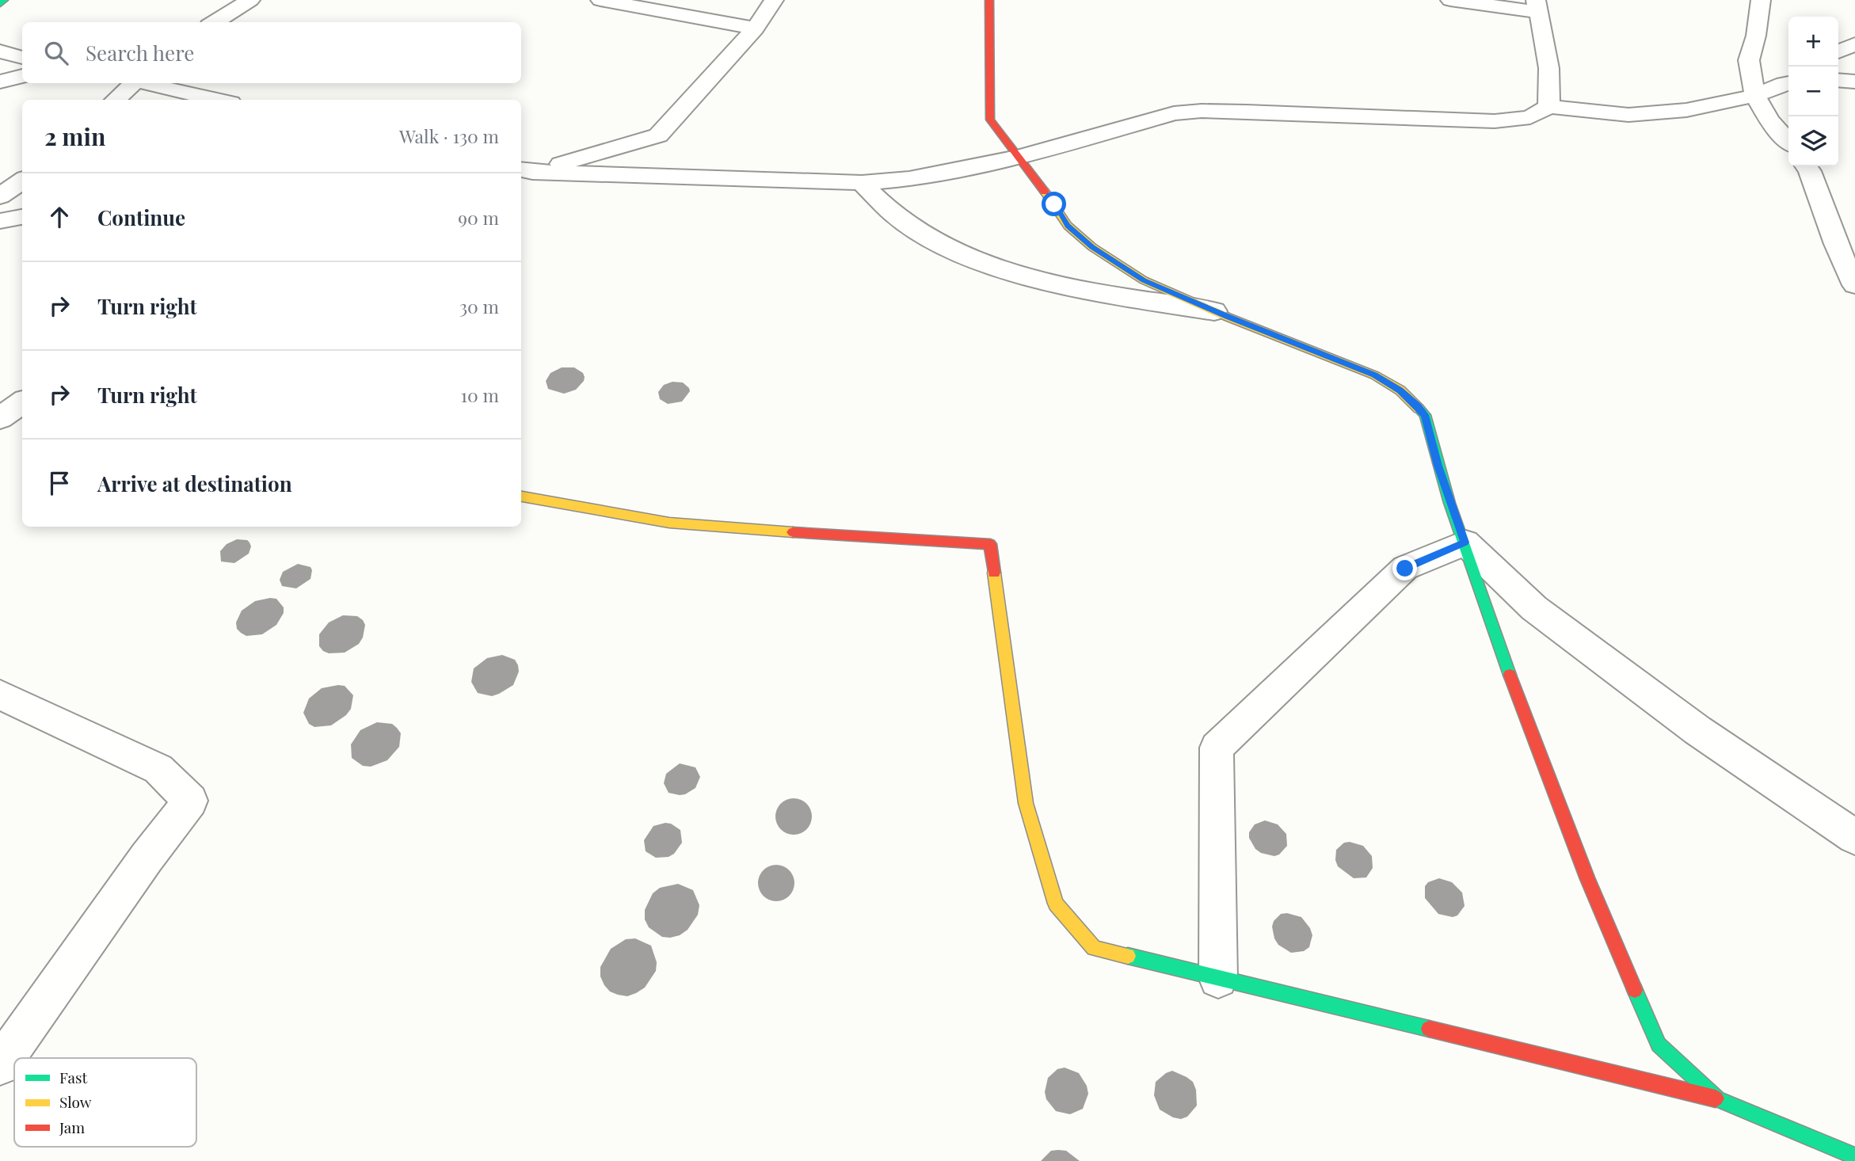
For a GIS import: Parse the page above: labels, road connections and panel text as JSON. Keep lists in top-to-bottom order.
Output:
{
  "legend": ["Fast", "Slow", "Jam"],
  "page": {
    "map_buttons": ["+", "−"],
    "search": "Search here",
    "heading": ["2 min", "Walk · 130 m"],
    "list": [
      ["Continue", "90 m"],
      ["Turn right", "30 m"],
      ["Turn right", "10 m"],
      "Arrive at destination"
    ]
  }
}
